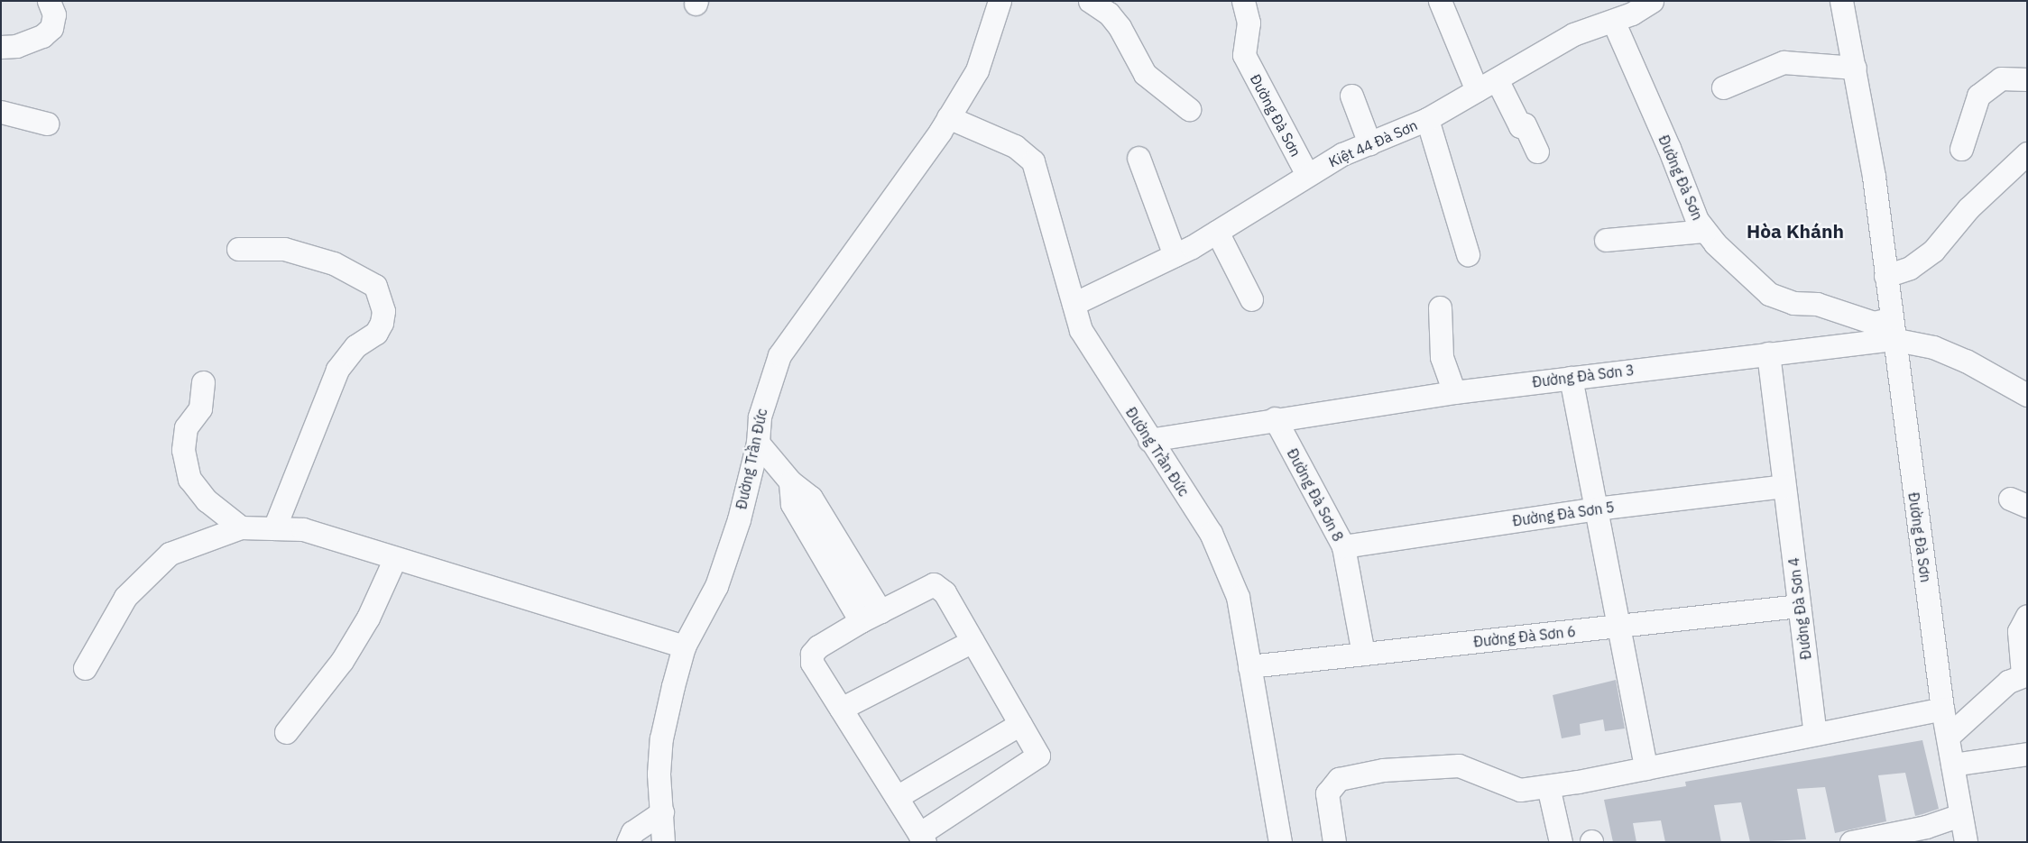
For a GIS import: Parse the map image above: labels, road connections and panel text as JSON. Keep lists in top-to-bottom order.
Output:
{
  "streets": {
    "street": [
      "Đường Đà Sơn",
      "Kiệt 44 Đà Sơn",
      "Đường Đà Sơn 3",
      "Đường Trần Đức",
      "Đường Đà Sơn 8",
      "Đường Đà Sơn 5",
      "Đường Đà Sơn 4",
      "Đường Đà Sơn 6"
    ]
  },
  "crossings": [
    ["Đường Đà Sơn", "Kiệt 44 Đà Sơn"],
    ["Đường Đà Sơn", "Đường Đà Sơn 3"],
    ["Kiệt 44 Đà Sơn", "Đường Trần Đức"],
    ["Đường Đà Sơn 3", "Đường Trần Đức"],
    ["Đường Đà Sơn 3", "Đường Đà Sơn 8"],
    ["Đường Đà Sơn 3", "Đường Đà Sơn 4"],
    ["Đường Trần Đức", "Đường Đà Sơn 6"],
    ["Đường Đà Sơn 8", "Đường Đà Sơn 5"],
    ["Đường Đà Sơn 8", "Đường Đà Sơn 6"],
    ["Đường Đà Sơn 5", "Đường Đà Sơn 4"],
    ["Đường Đà Sơn 4", "Đường Đà Sơn 6"]
  ],
  "districts": ["Hòa Khánh"]
}
